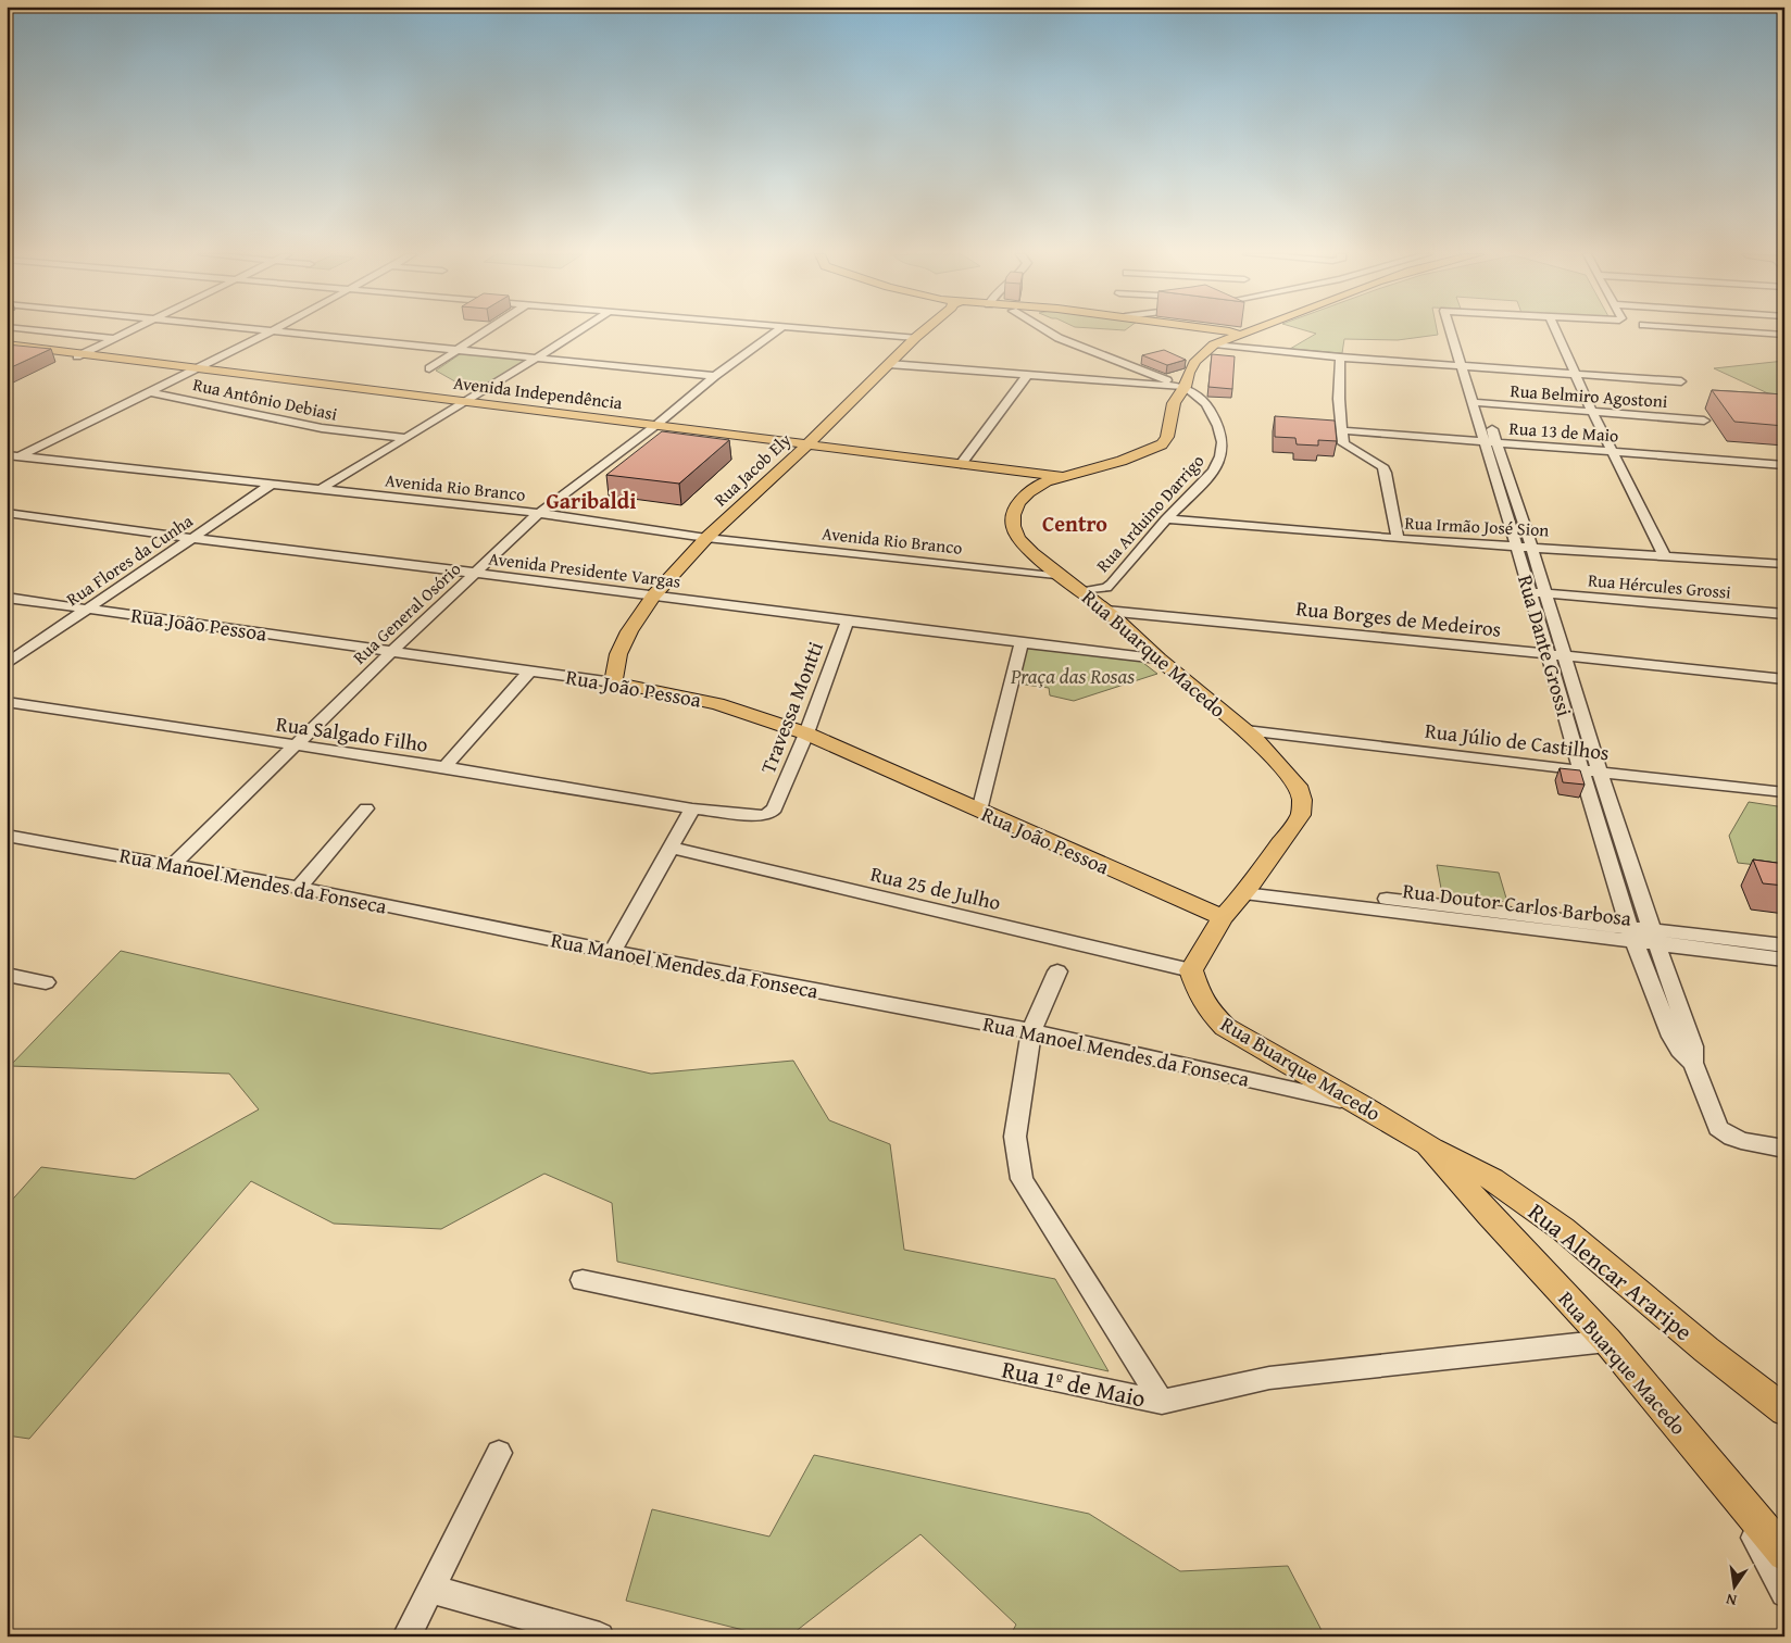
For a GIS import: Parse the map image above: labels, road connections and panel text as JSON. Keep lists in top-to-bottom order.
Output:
{
  "streets": {
    "main road": [
      "Avenida Independência",
      "Rua Jacob Ely",
      "Rua João Pessoa",
      "Rua Buarque Macedo",
      "Rua Alencar Araripe"
    ],
    "street": [
      "Rua Belmiro Agostoni",
      "Rua Antônio Debiasi",
      "Rua 13 de Maio",
      "Avenida Rio Branco",
      "Rua Arduino Darrigo",
      "Rua Irmão José Sion",
      "Rua Flores da Cunha",
      "Avenida Presidente Vargas",
      "Rua Hércules Grossi",
      "Rua General Osório",
      "Rua Borges de Medeiros",
      "Rua Dante Grossi",
      "Travessa Montti",
      "Rua Salgado Filho",
      "Rua Júlio de Castilhos",
      "Rua Manoel Mendes da Fonseca",
      "Rua 25 de Julho",
      "Rua Doutor Carlos Barbosa",
      "Rua 1º de Maio"
    ]
  },
  "crossings": [
    ["Avenida Independência", "Rua Jacob Ely"],
    ["Avenida Independência", "Rua General Osório"],
    ["Avenida Independência", "Rua Buarque Macedo"],
    ["Rua Belmiro Agostoni", "Rua Dante Grossi"],
    ["Rua 13 de Maio", "Rua Dante Grossi"],
    ["Rua Jacob Ely", "Avenida Rio Branco"],
    ["Rua Jacob Ely", "Avenida Presidente Vargas"],
    ["Rua Jacob Ely", "Rua João Pessoa"],
    ["Avenida Rio Branco", "Rua Flores da Cunha"],
    ["Avenida Rio Branco", "Rua General Osório"],
    ["Avenida Rio Branco", "Rua Buarque Macedo"],
    ["Rua Arduino Darrigo", "Rua Irmão José Sion"],
    ["Rua Arduino Darrigo", "Rua Buarque Macedo"],
    ["Rua Irmão José Sion", "Rua Dante Grossi"],
    ["Rua Flores da Cunha", "Avenida Presidente Vargas"],
    ["Rua Flores da Cunha", "Rua João Pessoa"],
    ["Avenida Presidente Vargas", "Rua General Osório"],
    ["Avenida Presidente Vargas", "Rua Buarque Macedo"],
    ["Avenida Presidente Vargas", "Travessa Montti"],
    ["Rua Hércules Grossi", "Rua Dante Grossi"],
    ["Rua General Osório", "Rua João Pessoa"],
    ["Rua General Osório", "Rua Salgado Filho"],
    ["Rua General Osório", "Rua Manoel Mendes da Fonseca"],
    ["Rua Borges de Medeiros", "Rua Dante Grossi"],
    ["Rua Borges de Medeiros", "Rua Buarque Macedo"],
    ["Rua João Pessoa", "Rua Buarque Macedo"],
    ["Rua João Pessoa", "Travessa Montti"],
    ["Rua Dante Grossi", "Rua Júlio de Castilhos"],
    ["Rua Dante Grossi", "Rua Doutor Carlos Barbosa"],
    ["Rua Buarque Macedo", "Rua Júlio de Castilhos"],
    ["Rua Buarque Macedo", "Rua Manoel Mendes da Fonseca"],
    ["Rua Buarque Macedo", "Rua 25 de Julho"],
    ["Rua Buarque Macedo", "Rua Doutor Carlos Barbosa"],
    ["Rua Buarque Macedo", "Rua Alencar Araripe"],
    ["Travessa Montti", "Rua Salgado Filho"],
    ["Rua Manoel Mendes da Fonseca", "Rua 1º de Maio"]
  ],
  "districts": ["Garibaldi", "Centro"],
  "parks": ["Praça das Rosas"],
  "north": "bottom"
}
